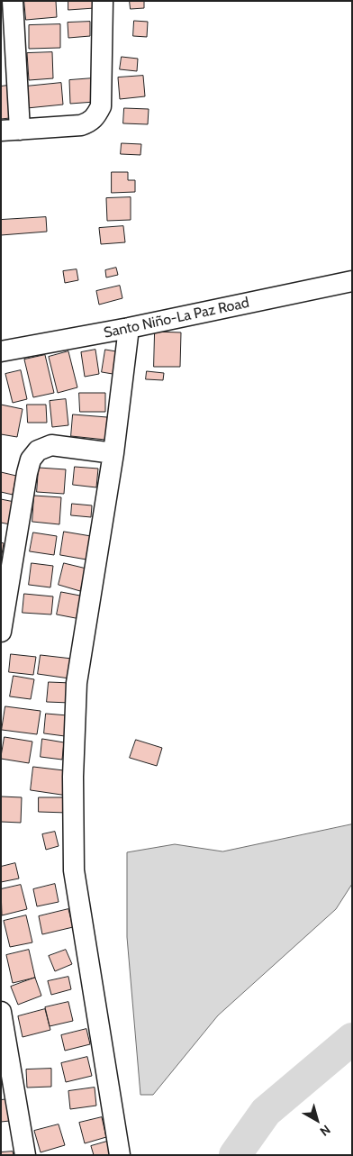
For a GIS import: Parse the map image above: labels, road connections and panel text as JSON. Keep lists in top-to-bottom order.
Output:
{
  "streets": {
    "street": ["Santo Niño-La Paz Road"]
  },
  "north": "bottom right"
}
